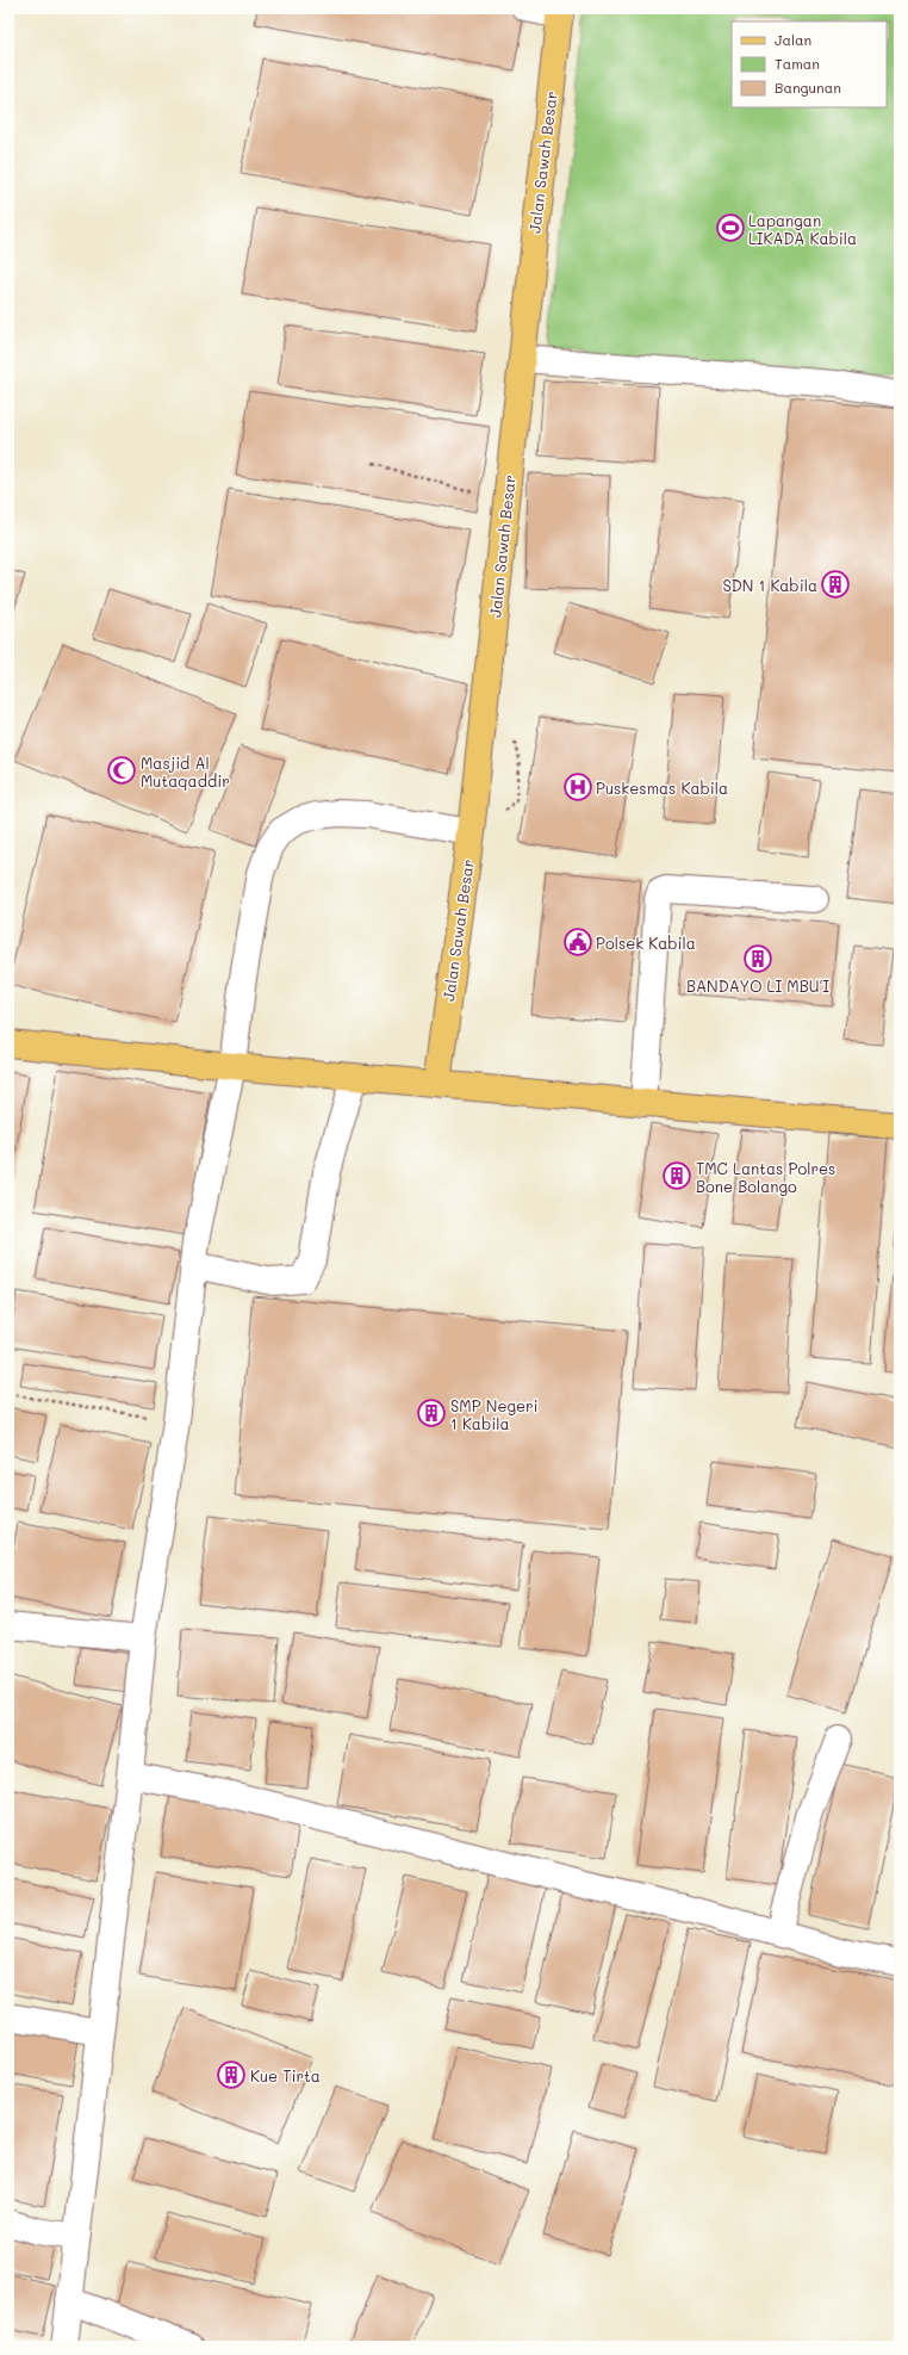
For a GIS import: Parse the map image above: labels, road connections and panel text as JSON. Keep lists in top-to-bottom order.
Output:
{
  "streets": {
    "main road": ["Jalan Sawah Besar"]
  },
  "places": {
    "sports": ["Lapangan LIKADA Kabila"],
    "building": [
      "SDN 1 Kabila",
      "BANDAYO LI MBU'I",
      "TMC Lantas Polres Bone Bolango",
      "SMP Negeri 1 Kabila",
      "Kue Tirta"
    ],
    "mosque": ["Masjid Al Mutaqaddir"],
    "hospital": ["Puskesmas Kabila"],
    "public building": ["Polsek Kabila"]
  },
  "legend": ["Jalan", "Taman", "Bangunan"]
}
